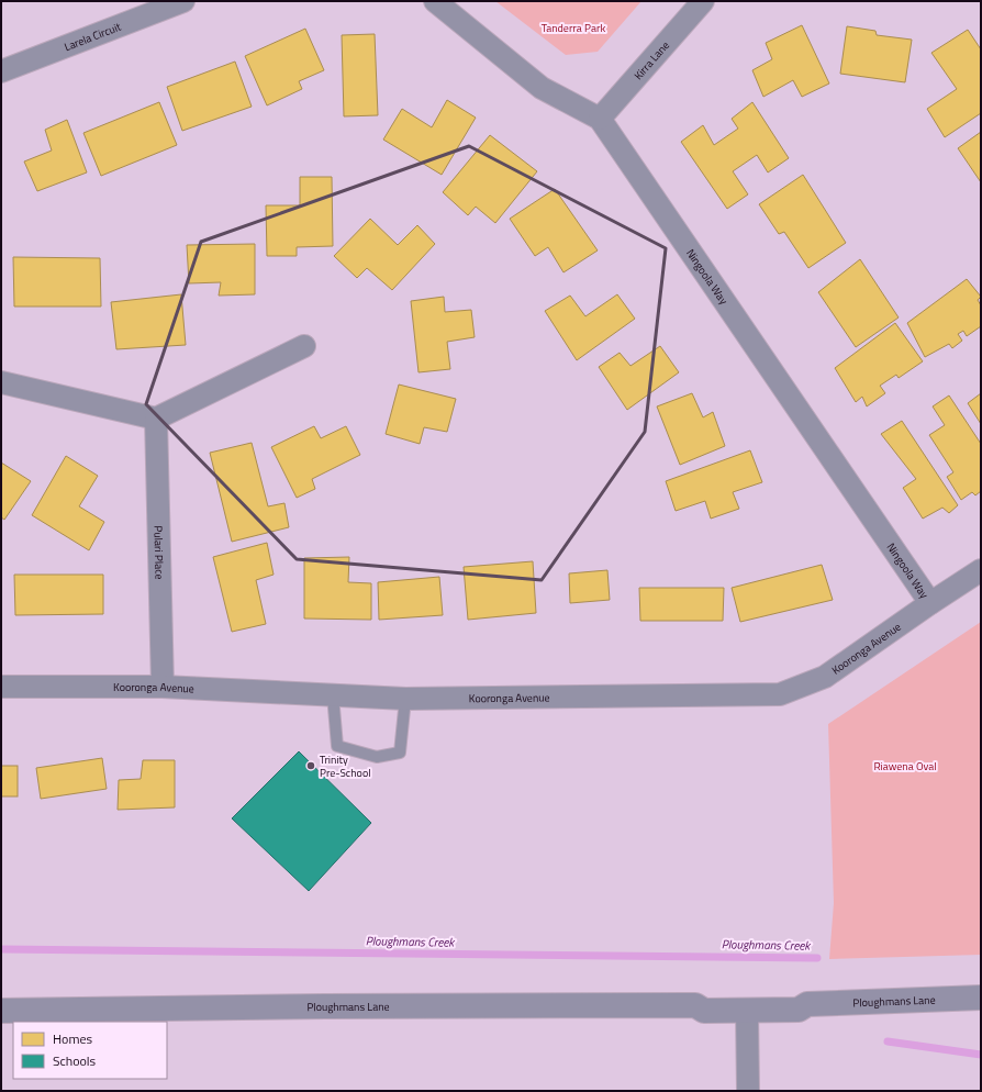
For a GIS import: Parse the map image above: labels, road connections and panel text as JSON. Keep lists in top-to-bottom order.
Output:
{
  "streets": {
    "street": [
      "Larela Circuit",
      "Kirra Lane",
      "Ningoola Way",
      "Pulari Place",
      "Kooronga Avenue",
      "Ploughmans Lane"
    ]
  },
  "crossings": [
    ["Kirra Lane", "Ningoola Way"],
    ["Ningoola Way", "Kooronga Avenue"],
    ["Pulari Place", "Kooronga Avenue"]
  ],
  "water": ["Ploughmans Creek"],
  "parks": ["Tanderra Park", "Riawena Oval"],
  "places": ["Trinity Pre-School"],
  "legend": ["Homes", "Schools"]
}
